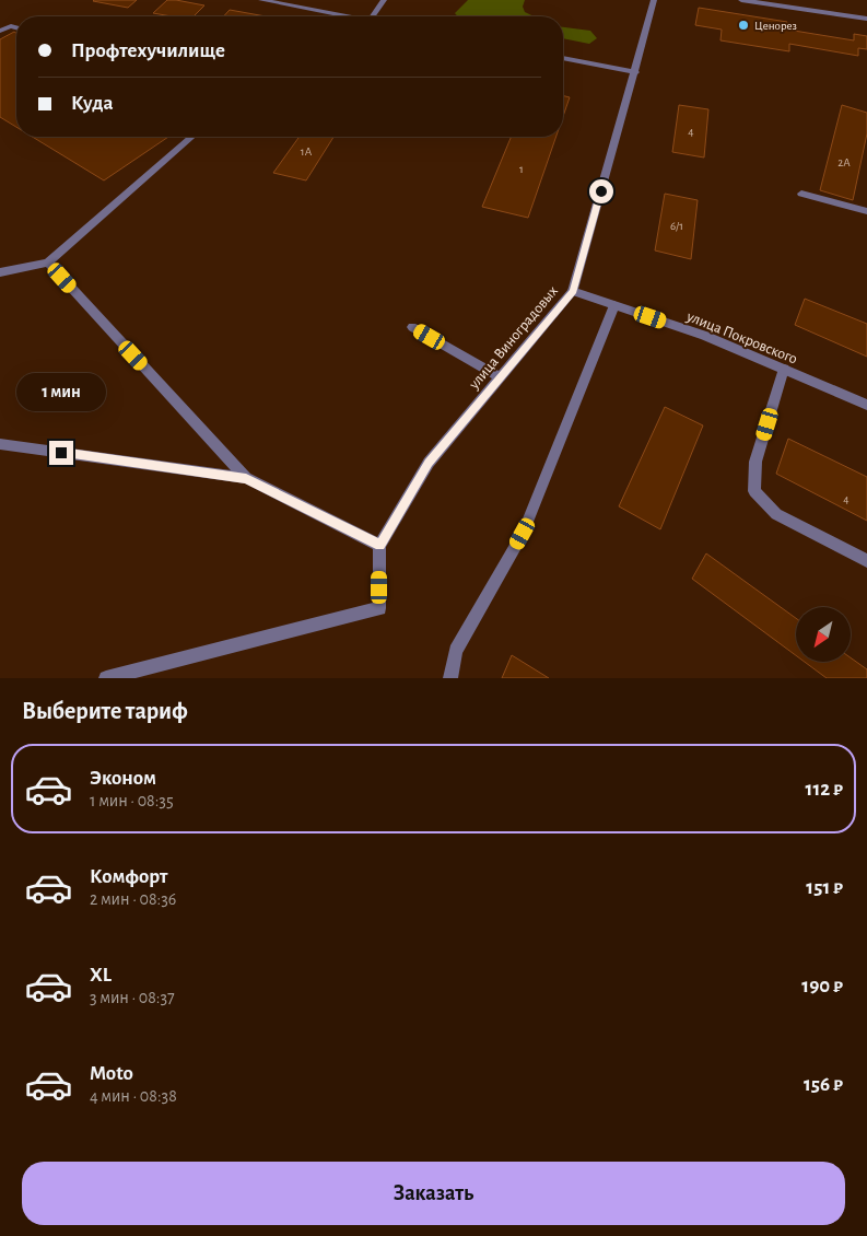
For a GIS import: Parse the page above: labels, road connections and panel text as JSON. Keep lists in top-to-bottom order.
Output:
{
  "streets": {
    "street": ["улица Виноградовых", "улица Покровского"]
  },
  "crossings": [
    ["улица Виноградовых", "улица Покровского"]
  ],
  "places": ["Ценорез"],
  "house_numbers": [
    "4",
    "1А",
    "2А",
    "1",
    "6/1",
    "4"
  ],
  "north": "bottom left",
  "page": {
    "banner": ["Профтехучилище", "Куда"],
    "bubble": "1 мин",
    "heading": "Выберите тариф",
    "list": [
      {
        "name": "Эконом",
        "note": "1 мин · 08:35",
        "value": "112 ₽"
      },
      {
        "name": "Комфорт",
        "note": "2 мин · 08:36",
        "value": "151 ₽"
      },
      {
        "name": "XL",
        "note": "3 мин · 08:37",
        "value": "190 ₽"
      },
      {
        "name": "Moto",
        "note": "4 мин · 08:38",
        "value": "156 ₽"
      }
    ],
    "buttons": "Заказать"
  }
}
